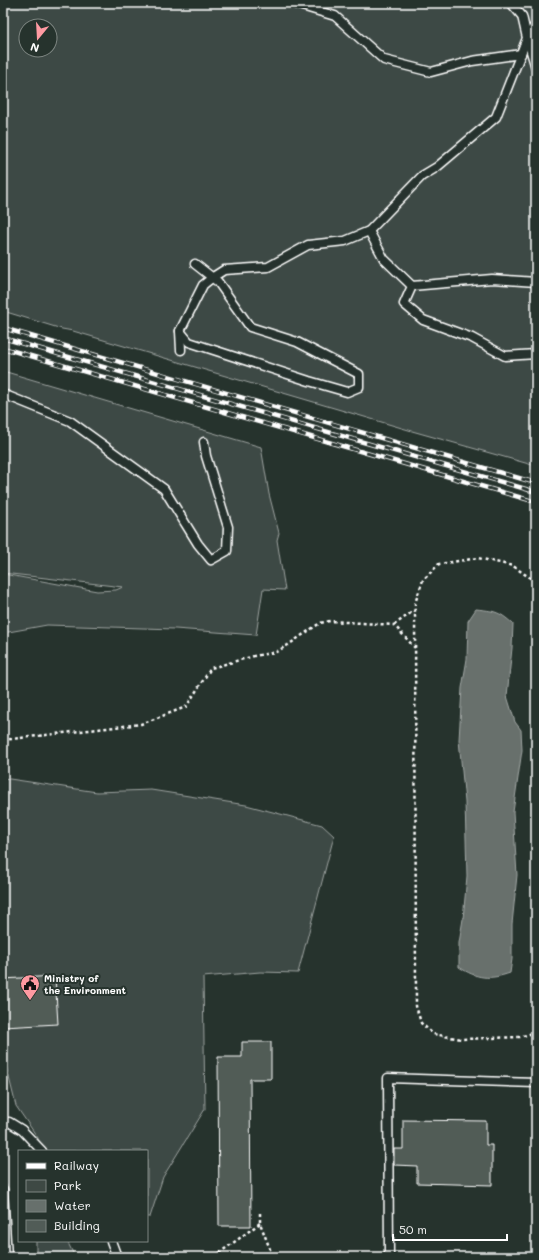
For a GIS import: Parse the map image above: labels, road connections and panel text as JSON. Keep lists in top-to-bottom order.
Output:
{
  "places": {
    "public building": ["Ministry of the Environment"]
  },
  "legend": [
    "Railway",
    "Park",
    "Water",
    "Building"
  ],
  "scale_bar": "50 m",
  "north": "bottom"
}
